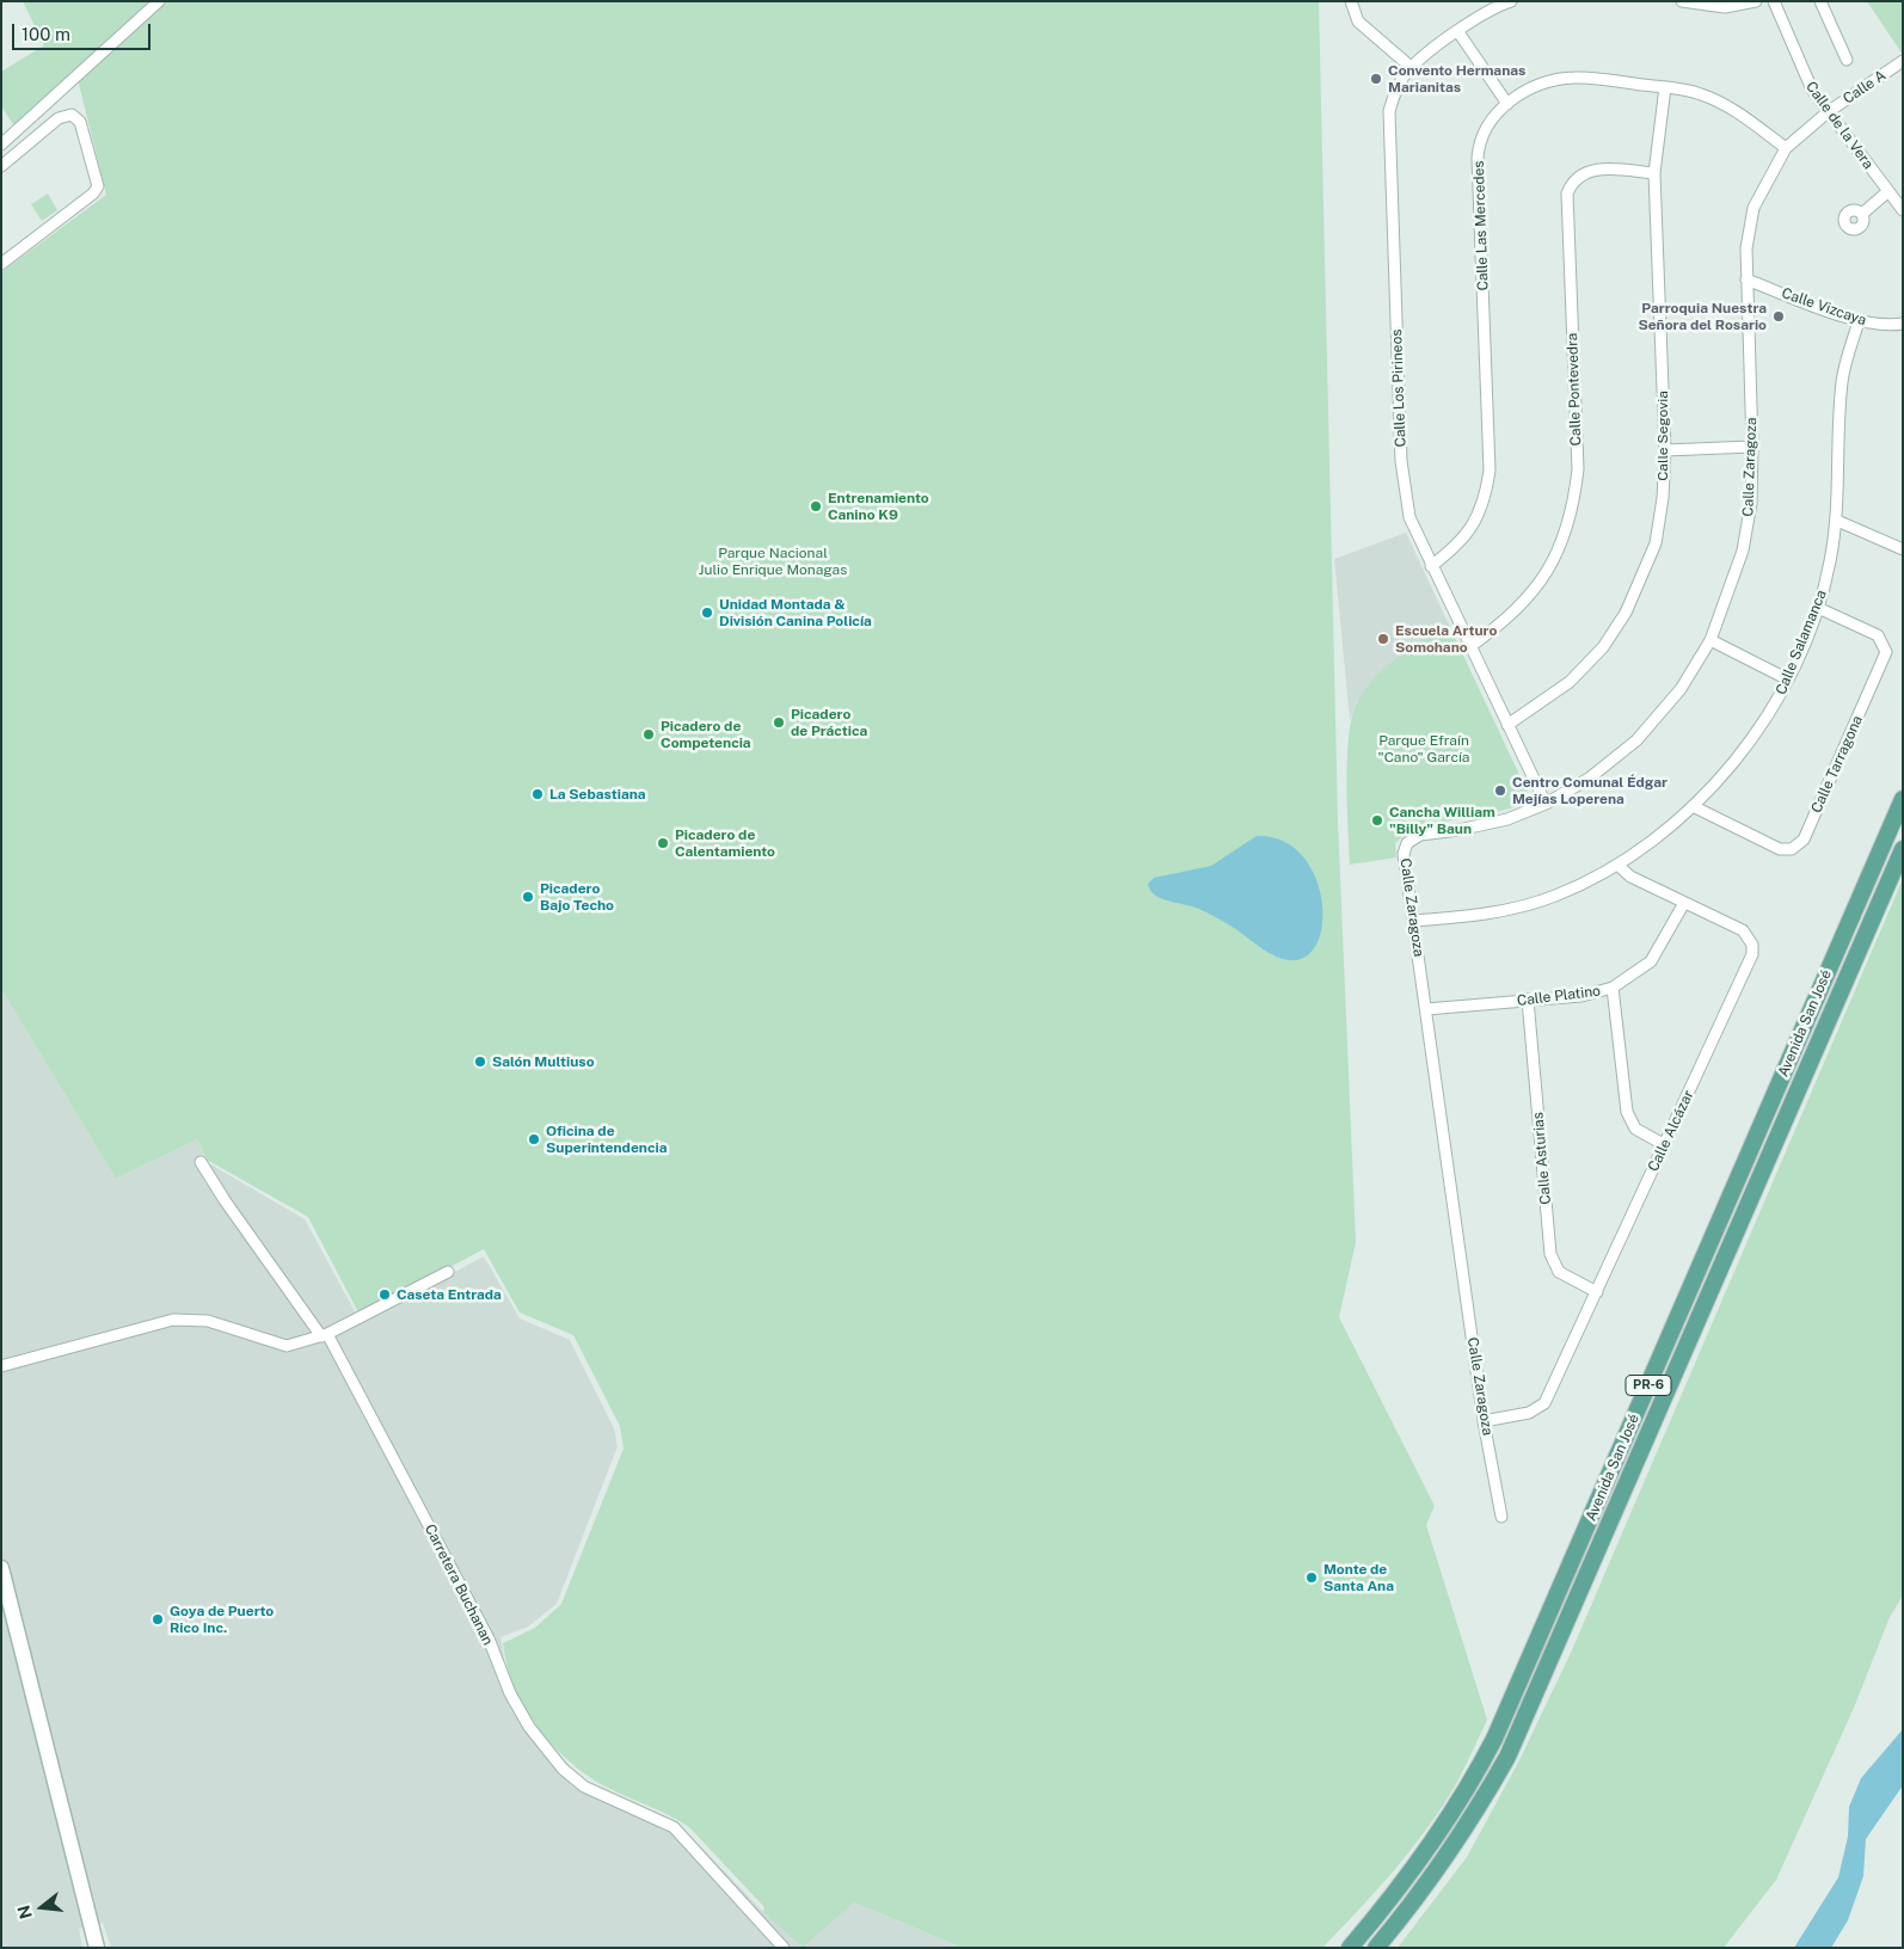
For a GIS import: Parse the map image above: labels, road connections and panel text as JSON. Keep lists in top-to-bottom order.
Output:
{
  "streets": {
    "main road": ["Avenida San José", "PR-6"],
    "street": [
      "Calle A",
      "Calle de la Vera",
      "Calle Las Mercedes",
      "Calle Vizcaya",
      "Calle Los Pirineos",
      "Calle Pontevedra",
      "Calle Segovia",
      "Calle Zaragoza",
      "Calle Salamanca",
      "Calle Tarragona",
      "Calle Platino",
      "Calle Alcázar",
      "Calle Asturias",
      "Carretera Buchanan"
    ]
  },
  "crossings": [
    ["Calle A", "Calle de la Vera"],
    ["Calle A", "Calle Zaragoza"],
    ["Calle de la Vera", "Calle Zaragoza"],
    ["Calle Las Mercedes", "Calle Los Pirineos"],
    ["Calle Las Mercedes", "Calle Segovia"],
    ["Calle Las Mercedes", "Calle Zaragoza"],
    ["Calle Vizcaya", "Calle Zaragoza"],
    ["Calle Vizcaya", "Calle Salamanca"],
    ["Calle Los Pirineos", "Calle Pontevedra"],
    ["Calle Los Pirineos", "Calle Segovia"],
    ["Calle Los Pirineos", "Calle Zaragoza"],
    ["Calle Pontevedra", "Calle Segovia"],
    ["Calle Zaragoza", "Calle Salamanca"],
    ["Calle Zaragoza", "Calle Platino"],
    ["Calle Zaragoza", "Calle Alcázar"],
    ["Calle Salamanca", "Calle Tarragona"],
    ["Calle Salamanca", "Calle Alcázar"],
    ["Calle Platino", "Calle Alcázar"],
    ["Calle Platino", "Calle Asturias"],
    ["Calle Alcázar", "Calle Asturias"]
  ],
  "parks": ["Parque Nacional Julio Enrique Monagas", "Parque Efraín \"Cano\" García"],
  "places": [
    "Convento Hermanas Marianitas",
    "Parroquia Nuestra Señora del Rosario",
    "Entrenamiento Canino K9",
    "Unidad Montada & División Canina Policía",
    "Escuela Arturo Somohano",
    "Picadero de Práctica",
    "Picadero de Competencia",
    "Centro Comunal Édgar Mejías Loperena",
    "La Sebastiana",
    "Cancha William \"Billy\" Baun",
    "Picadero de Calentamiento",
    "Picadero Bajo Techo",
    "Salón Multiuso",
    "Oficina de Superintendencia",
    "Caseta Entrada",
    "Monte de Santa Ana",
    "Goya de Puerto Rico Inc."
  ],
  "scale_bar": "100 m",
  "north": "left"
}
